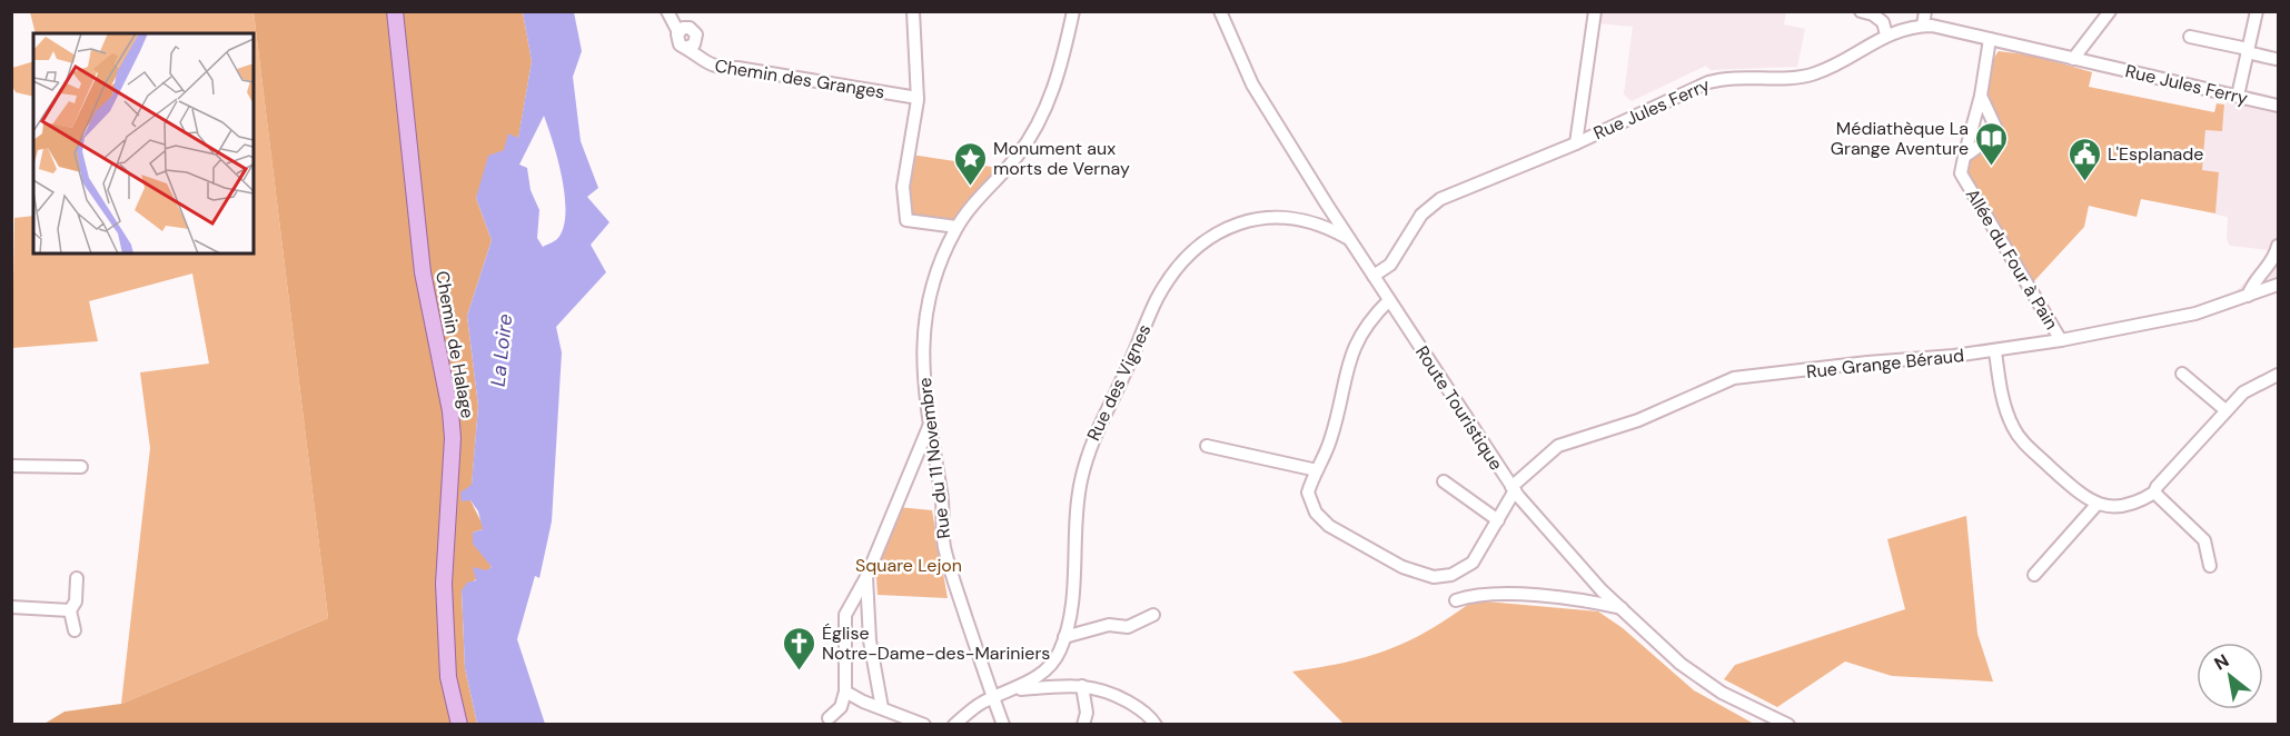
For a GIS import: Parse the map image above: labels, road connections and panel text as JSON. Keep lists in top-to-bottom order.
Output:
{
  "streets": {
    "main road": ["Chemin de Halage"],
    "street": [
      "Chemin des Granges",
      "Rue Jules Ferry",
      "Allée du Four à Pain",
      "Rue Grange Béraud",
      "Rue des Vignes",
      "Route Touristique",
      "Rue du 11 Novembre"
    ]
  },
  "crossings": [
    ["Rue Jules Ferry", "Route Touristique"],
    ["Allée du Four à Pain", "Rue Grange Béraud"],
    ["Rue Grange Béraud", "Route Touristique"],
    ["Rue des Vignes", "Route Touristique"],
    ["Rue des Vignes", "Rue du 11 Novembre"]
  ],
  "water": ["La Loire"],
  "parks": ["Square Lejon"],
  "places": {
    "library": ["Médiathèque La Grange Aventure"],
    "public building": ["L'Esplanade"],
    "place": ["Monument aux morts de Vernay"],
    "church": ["Église Notre-Dame-des-Mariniers"]
  },
  "north": "top left"
}
